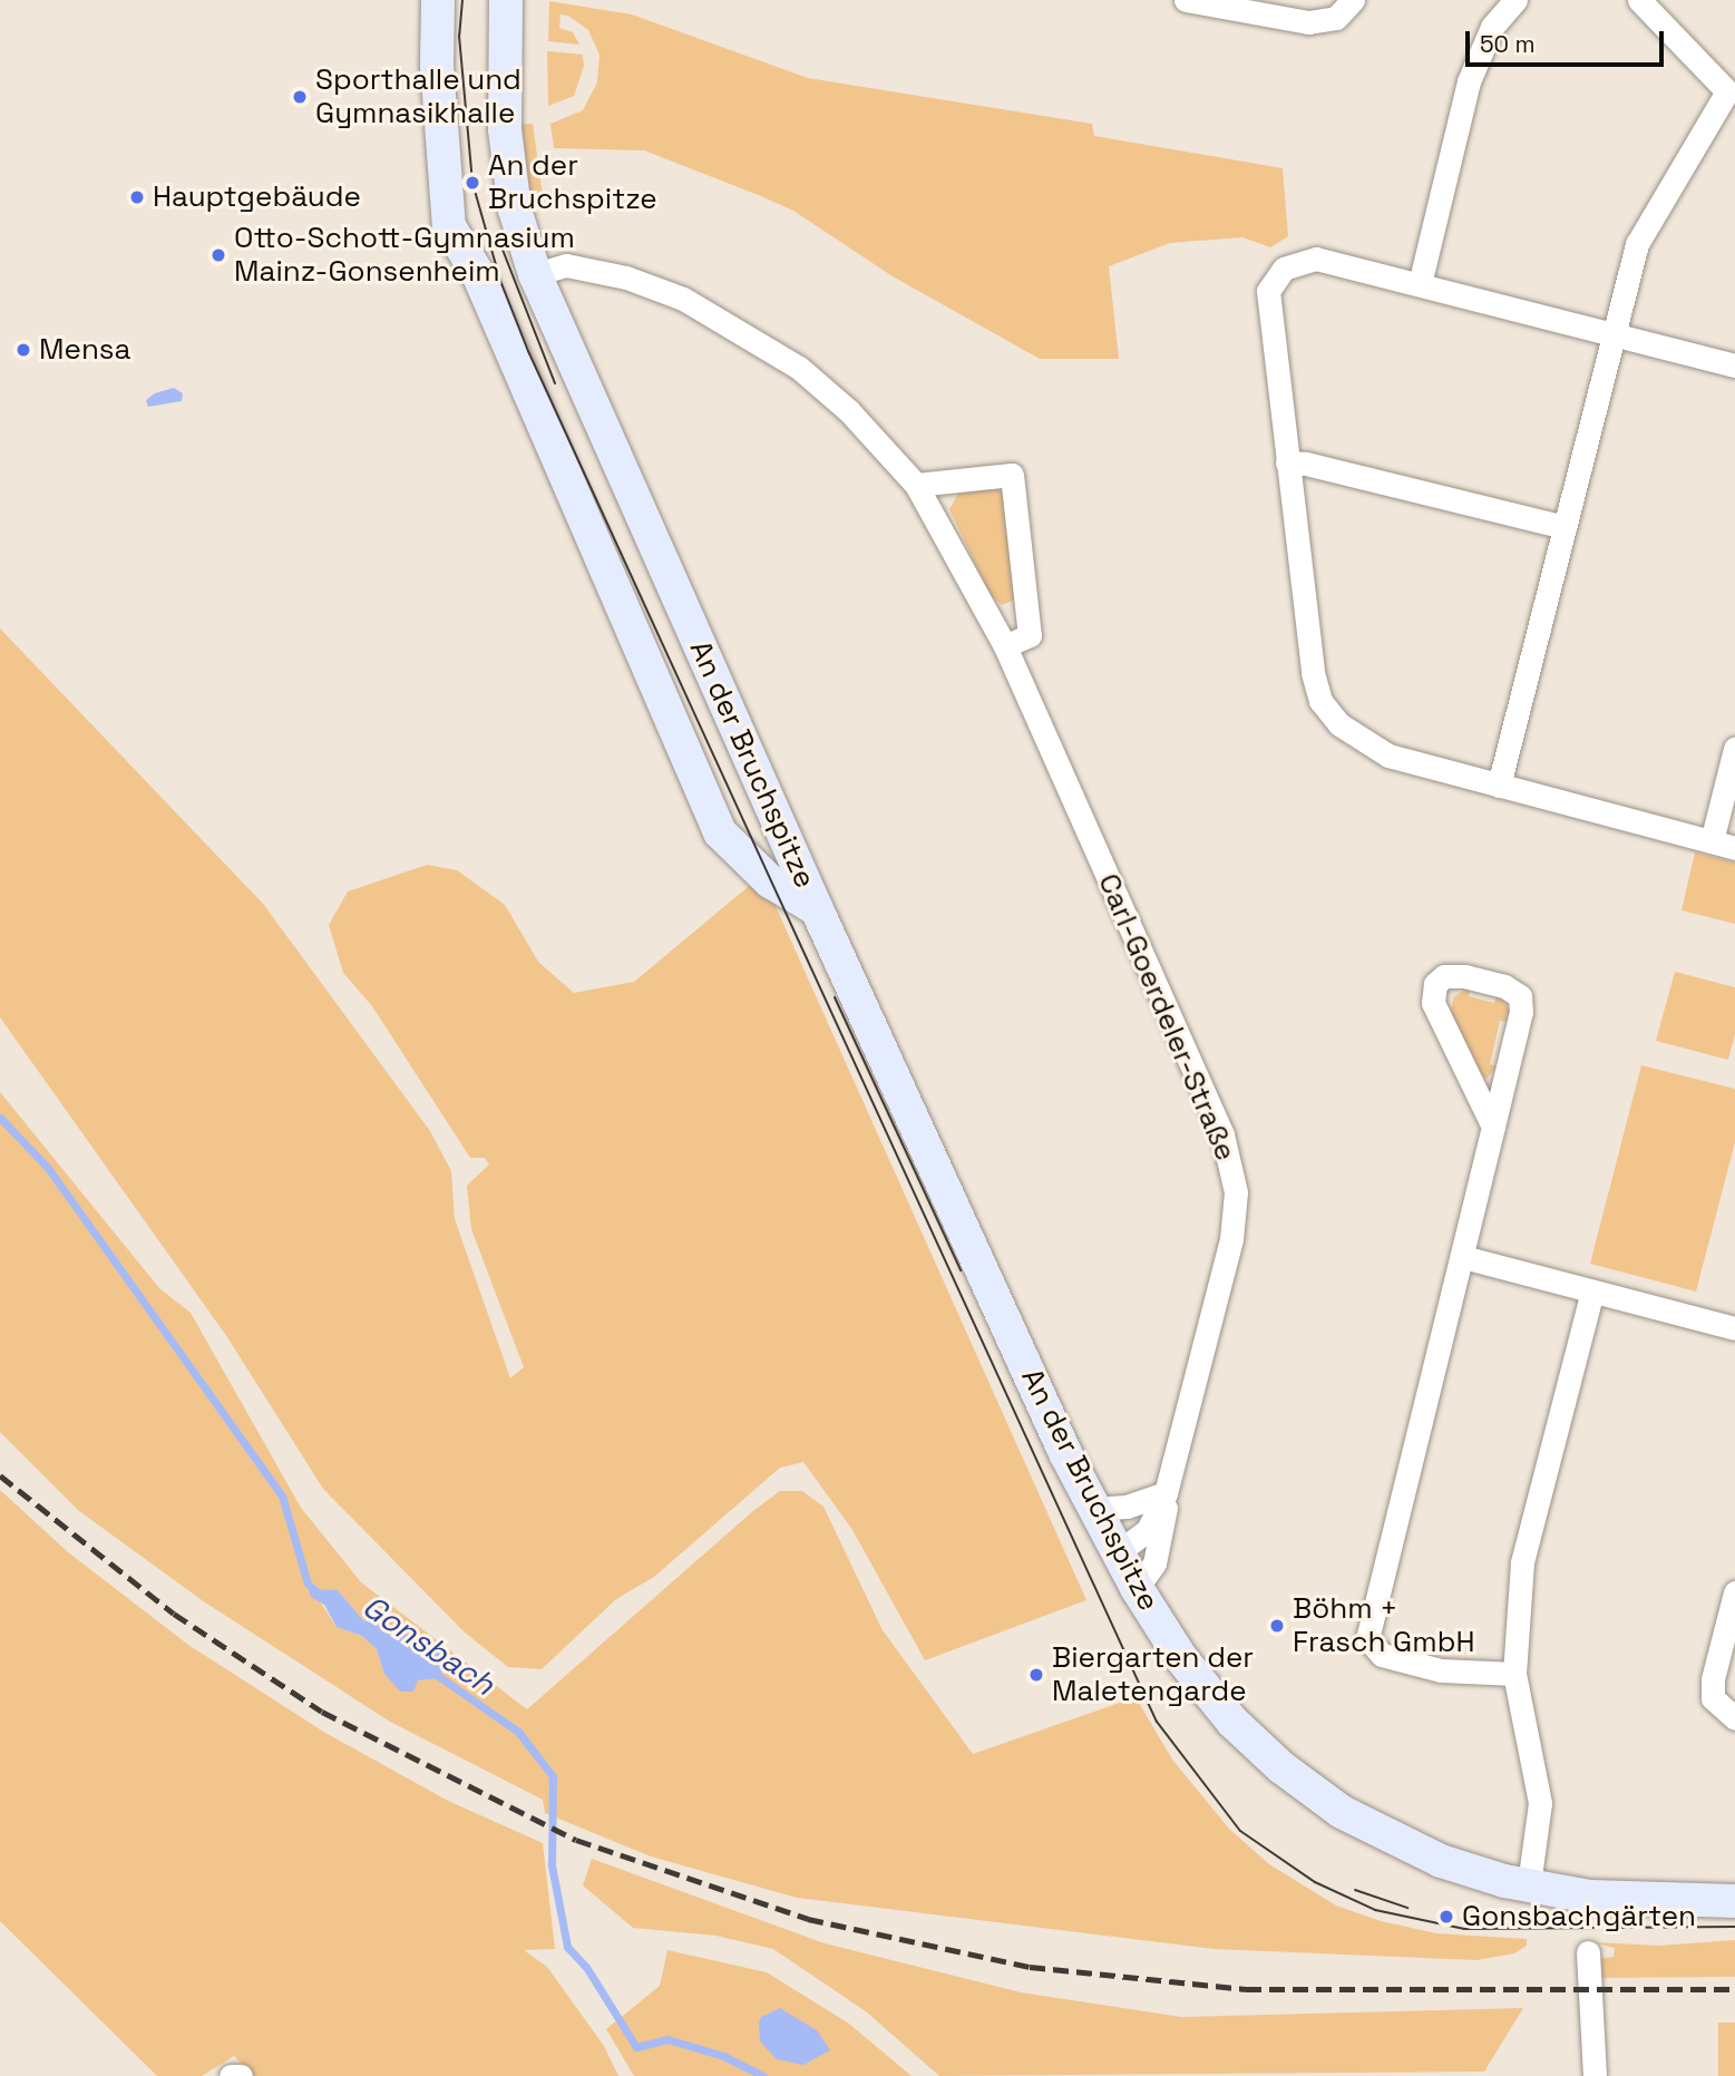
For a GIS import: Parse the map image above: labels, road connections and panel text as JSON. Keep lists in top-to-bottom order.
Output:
{
  "streets": {
    "main road": ["An der Bruchspitze"],
    "street": ["Carl-Goerdeler-Straße"]
  },
  "crossings": [
    ["An der Bruchspitze", "Carl-Goerdeler-Straße"]
  ],
  "water": ["Gonsbach"],
  "places": [
    "Sporthalle und Gymnasikhalle",
    "An der Bruchspitze",
    "Hauptgebäude",
    "Otto-Schott-Gymnasium Mainz-Gonsenheim",
    "Mensa",
    "Böhm + Frasch GmbH",
    "Biergarten der Maletengarde",
    "Gonsbachgärten"
  ],
  "scale_bar": "50 m"
}
